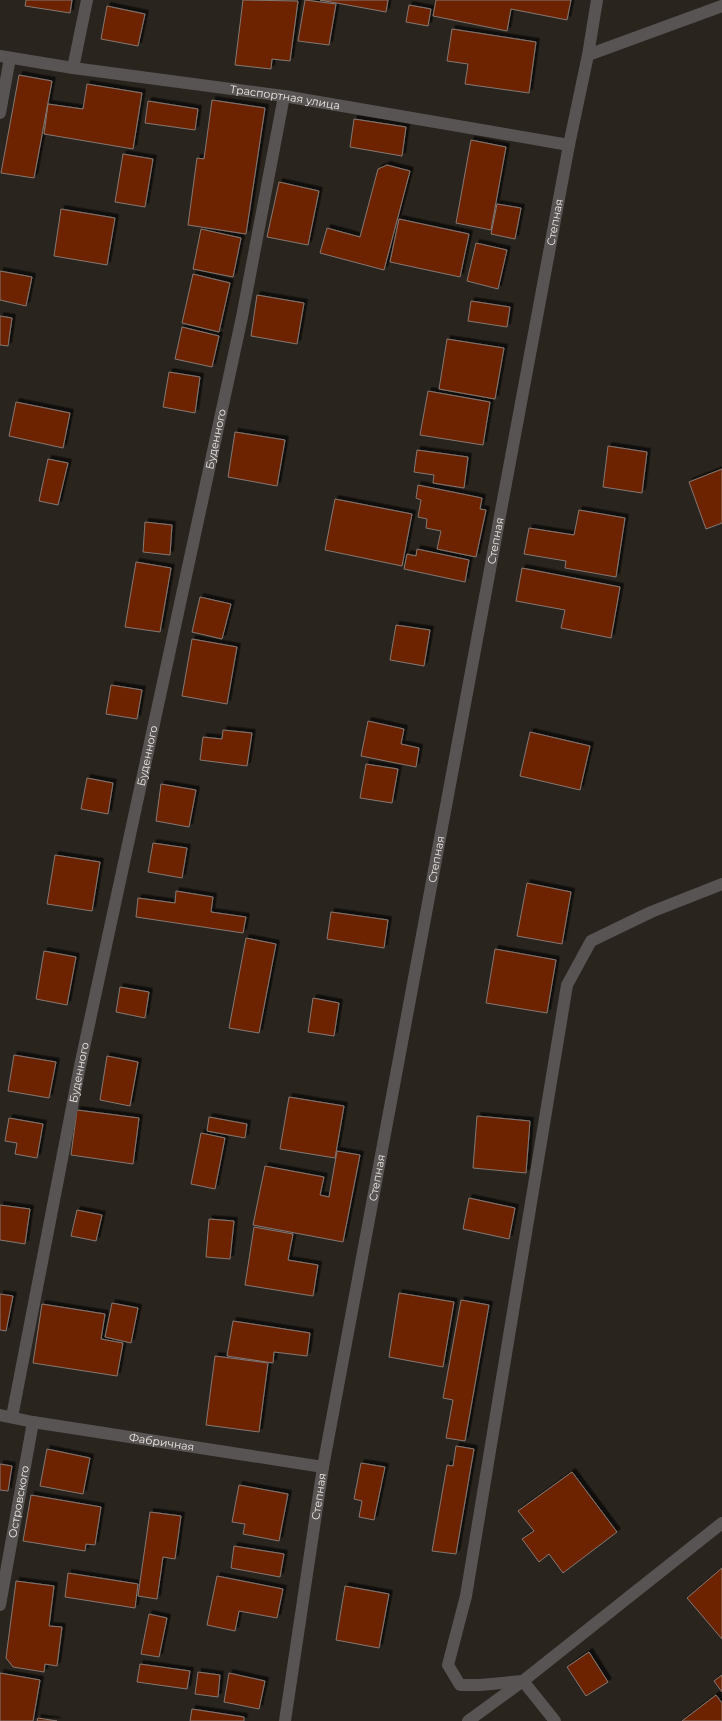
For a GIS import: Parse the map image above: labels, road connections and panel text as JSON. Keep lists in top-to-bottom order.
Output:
{
  "streets": {
    "street": [
      "Траспортная улица",
      "Степная",
      "Буденного",
      "Фабричная",
      "Островского"
    ]
  },
  "crossings": [
    ["Траспортная улица", "Степная"],
    ["Траспортная улица", "Буденного"],
    ["Степная", "Фабричная"],
    ["Буденного", "Фабричная"],
    ["Фабричная", "Островского"]
  ]
}
